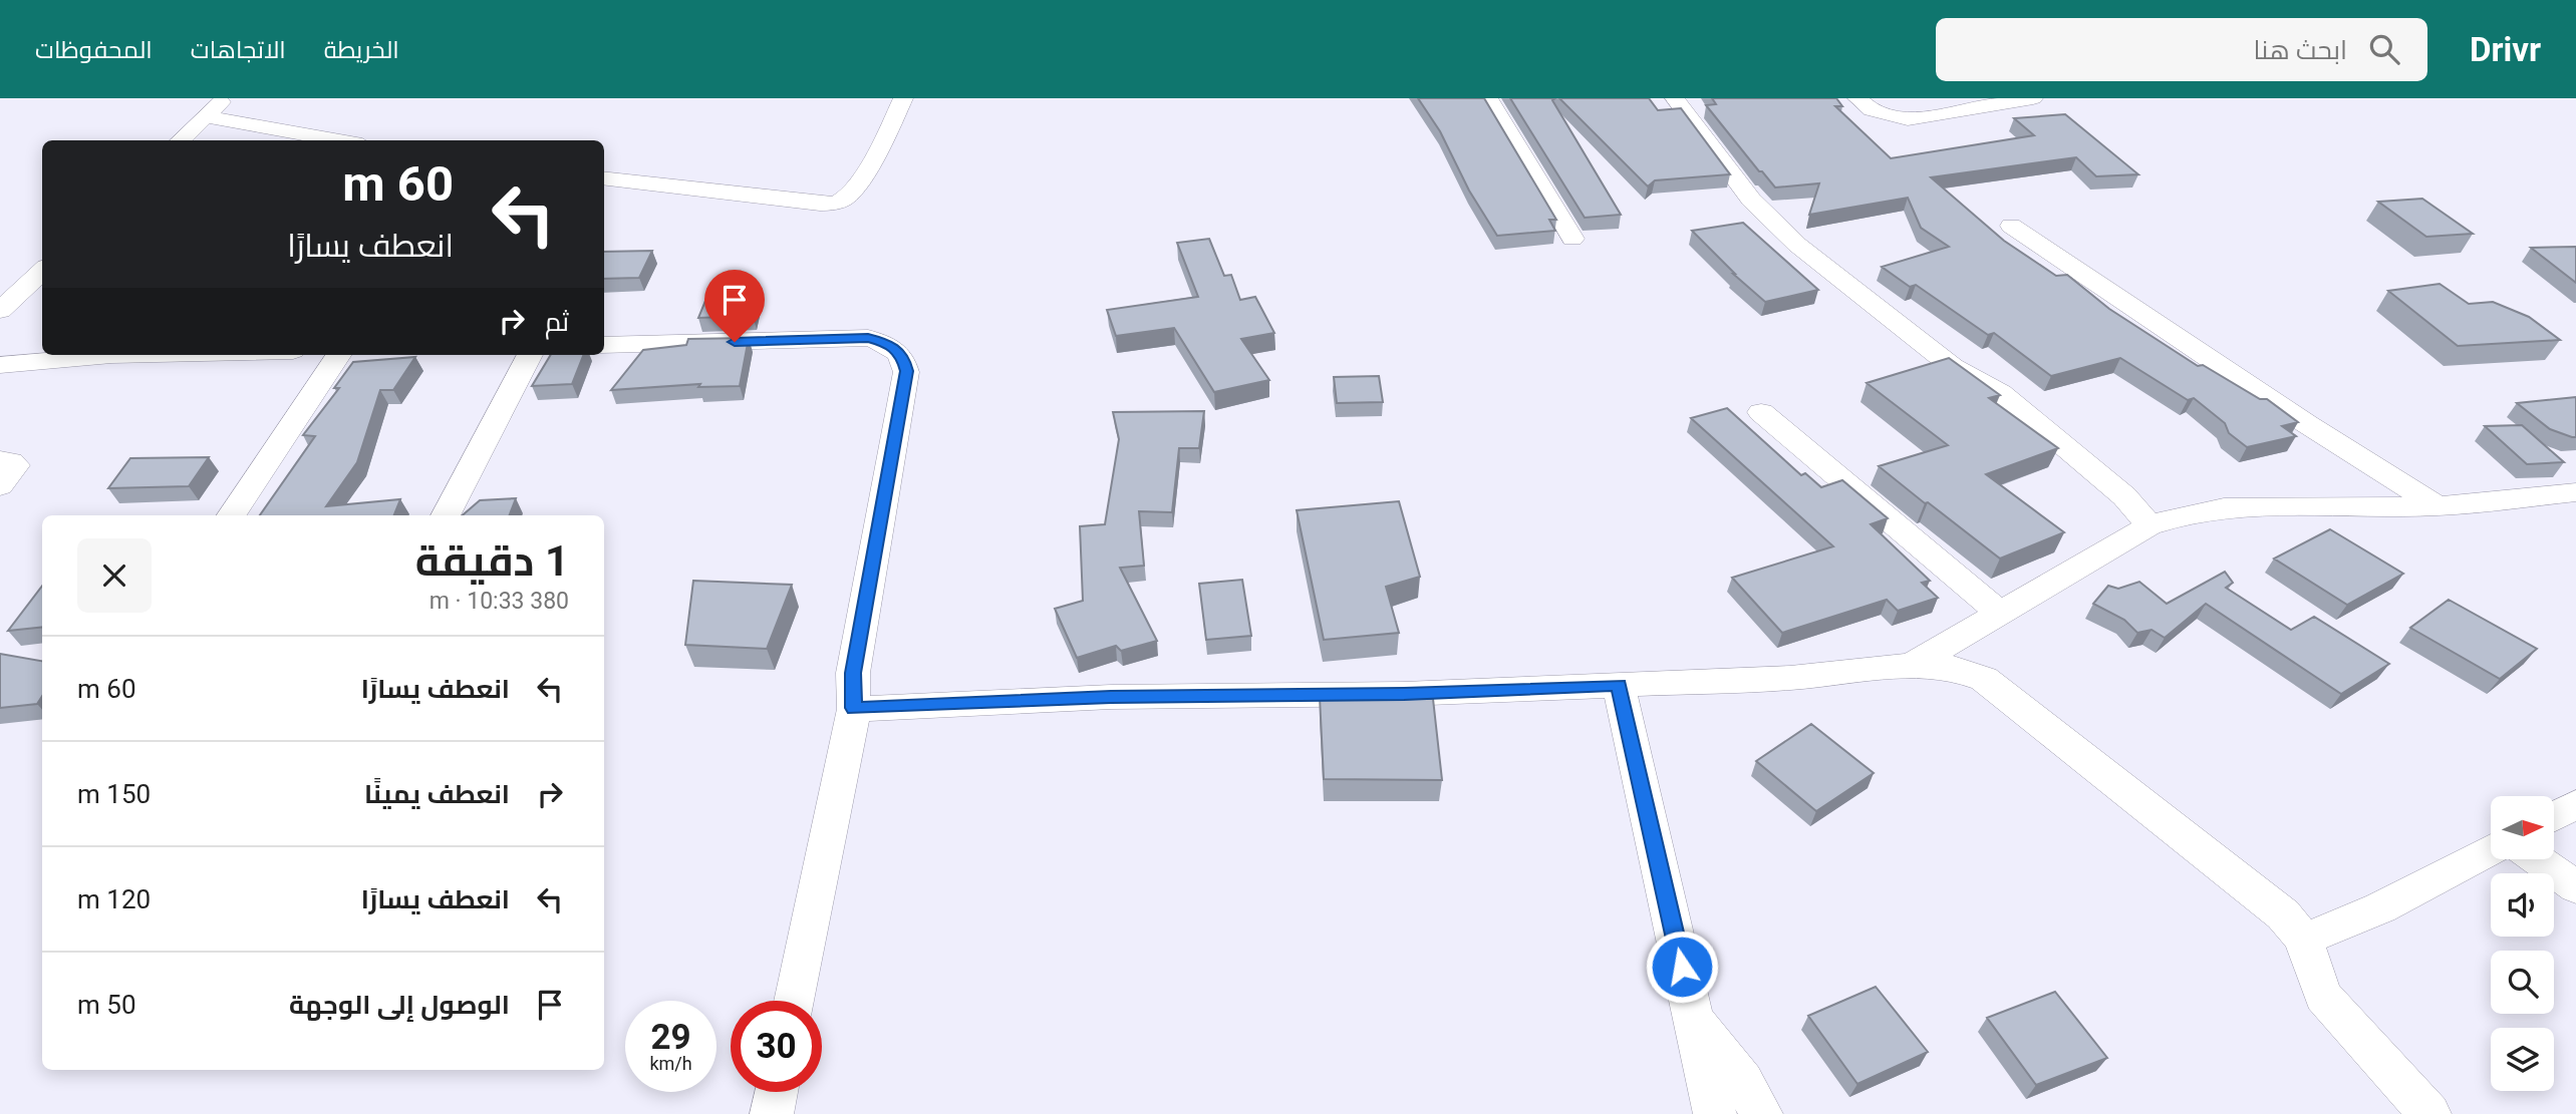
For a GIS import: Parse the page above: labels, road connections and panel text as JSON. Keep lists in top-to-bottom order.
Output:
{
  "north": "right",
  "page": {
    "header": "Drivr",
    "search": "ابحث هنا",
    "nav": ["الخريطة", "الاتجاهات", "المحفوظات"],
    "turn": ["60 m", "انعطف يسارًا"],
    "then": "ثم",
    "heading": ["1 دقيقة", "380 m · 10:33"],
    "list": [
      {
        "name": "انعطف يسارًا",
        "value": "60 m"
      },
      {
        "name": "انعطف يمينًا",
        "value": "150 m"
      },
      {
        "name": "انعطف يسارًا",
        "value": "120 m"
      },
      {
        "name": "الوصول إلى الوجهة",
        "value": "50 m"
      }
    ],
    "speed": "29 km/h",
    "limit": "30"
  }
}
